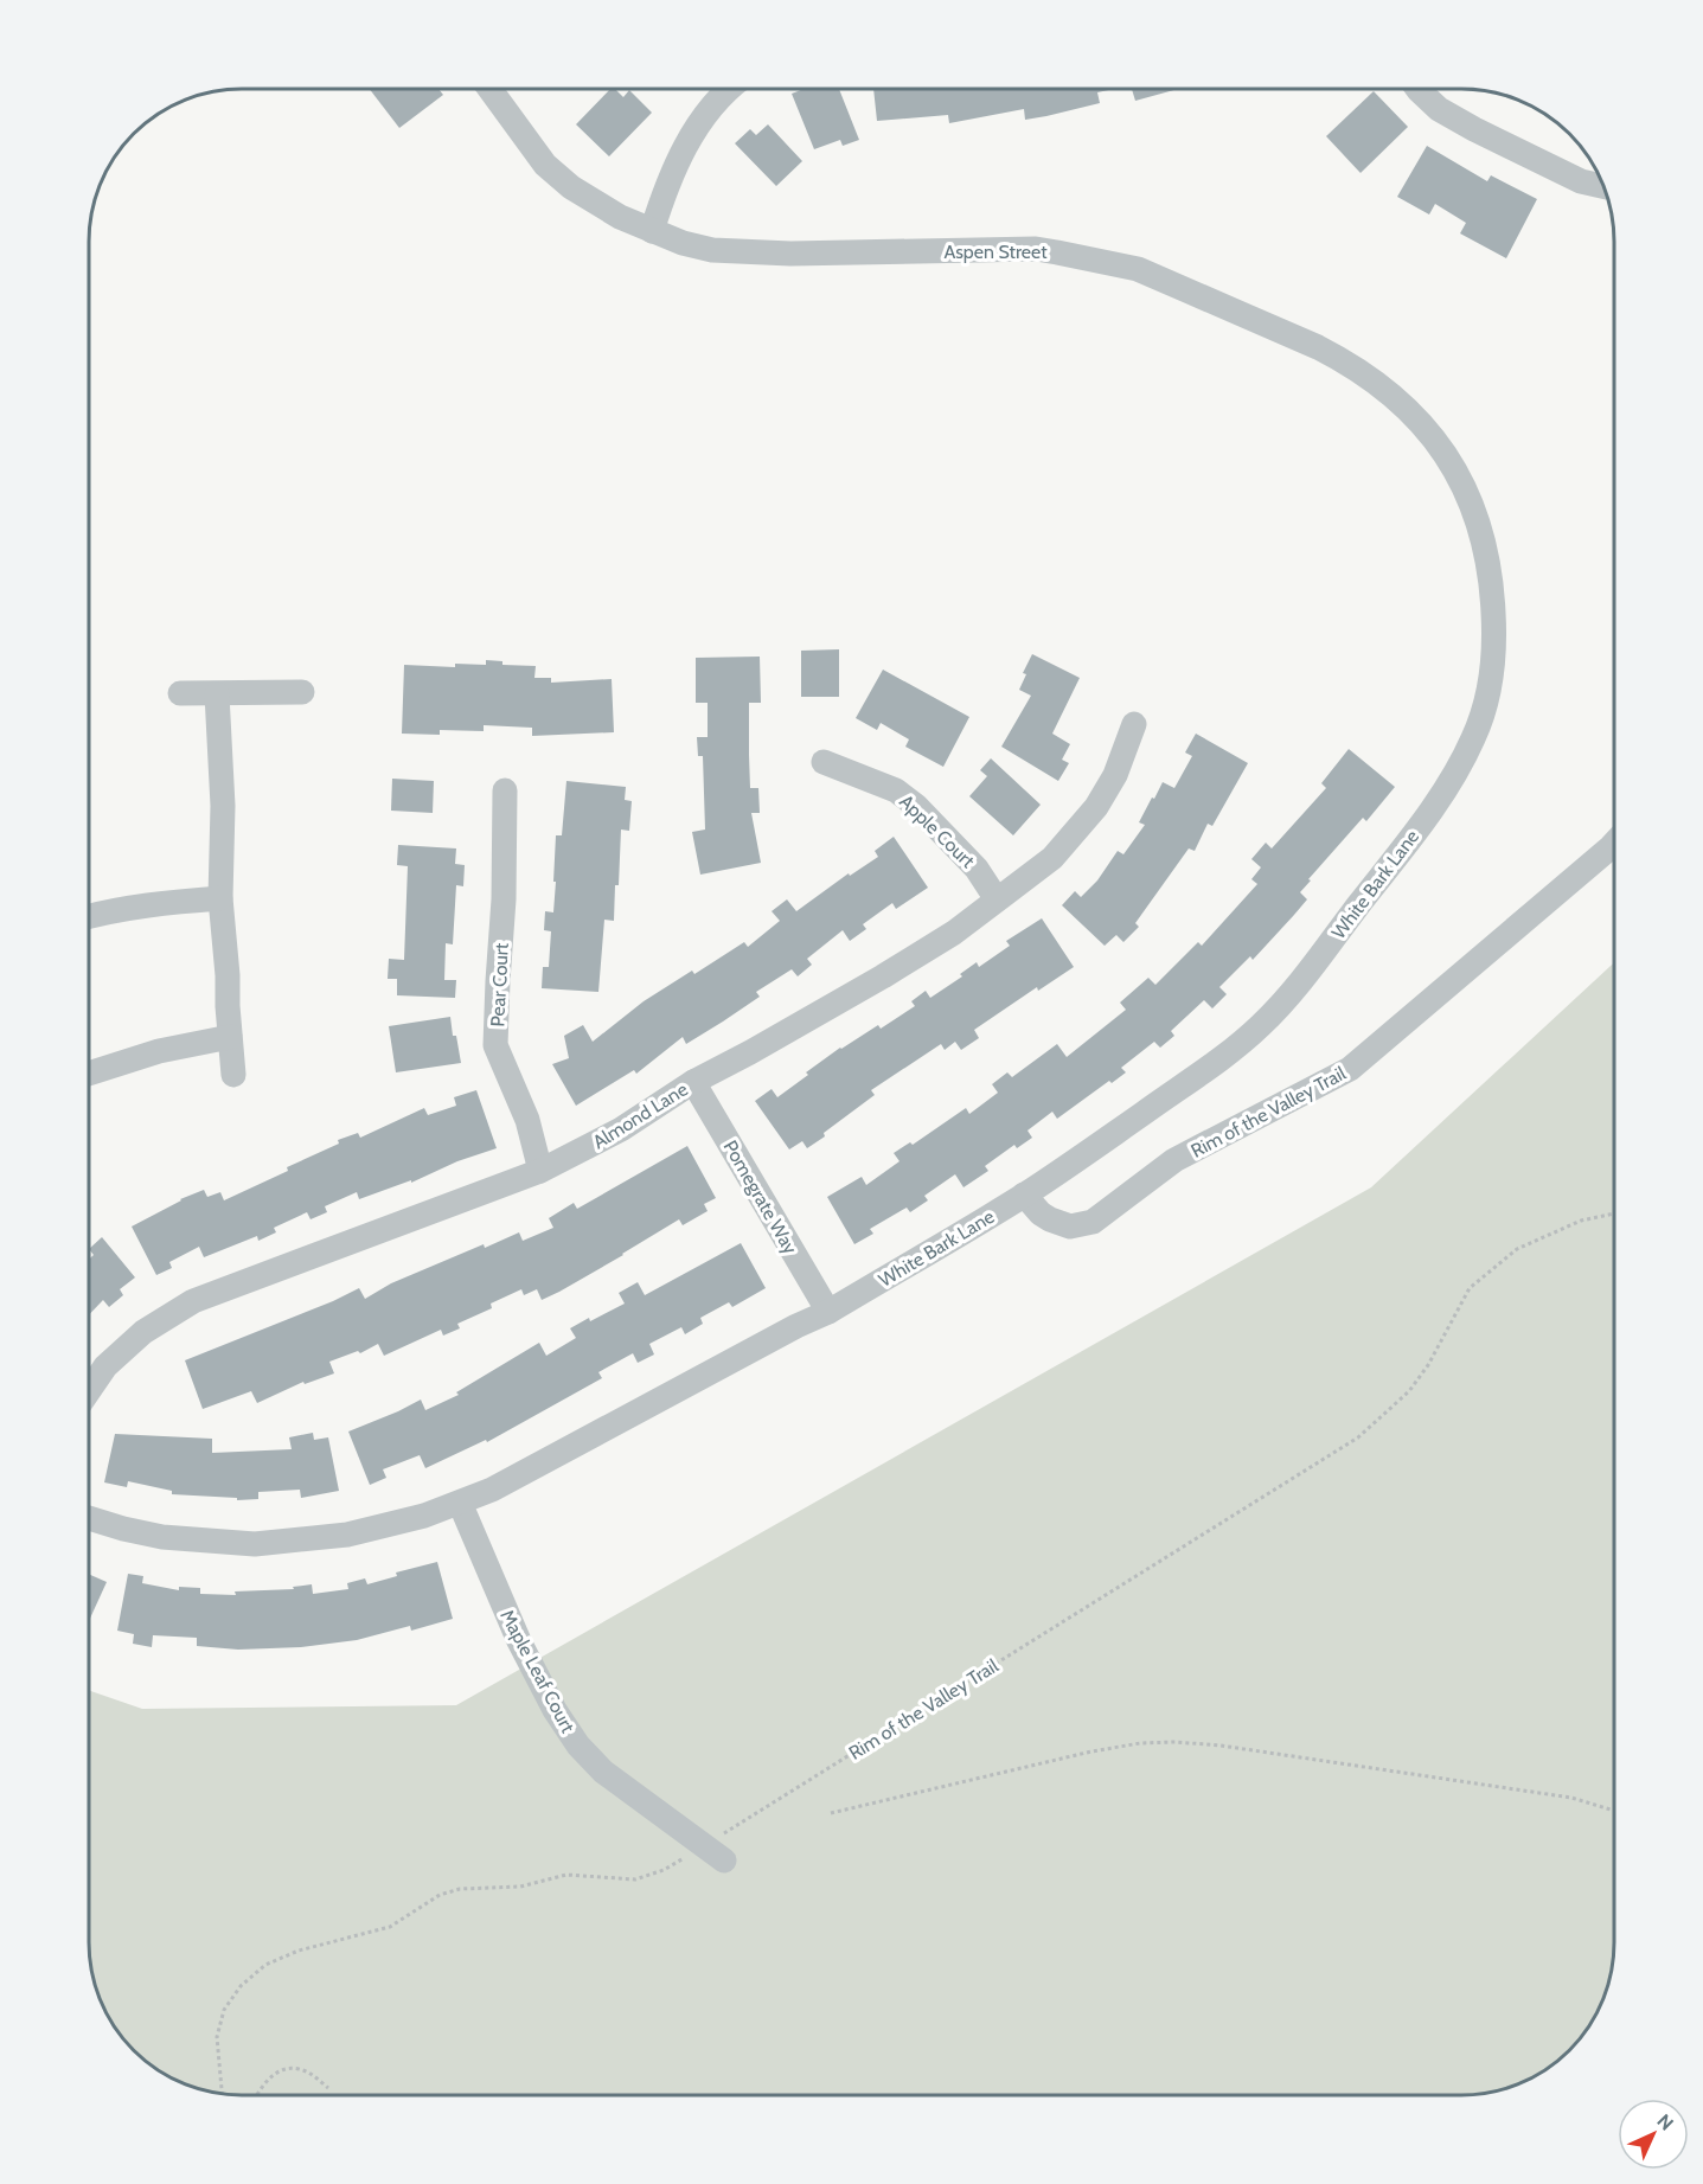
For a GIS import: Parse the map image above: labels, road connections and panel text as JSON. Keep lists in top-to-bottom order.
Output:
{
  "streets": {
    "street": [
      "Aspen Street",
      "Apple Court",
      "White Bark Lane",
      "Pear Court",
      "Rim of the Valley Trail",
      "Almond Lane",
      "Pomegrate Way",
      "Maple Leaf Court"
    ]
  },
  "crossings": [
    ["Aspen Street", "White Bark Lane"],
    ["Apple Court", "Almond Lane"],
    ["White Bark Lane", "Rim of the Valley Trail"],
    ["White Bark Lane", "Pomegrate Way"],
    ["White Bark Lane", "Maple Leaf Court"],
    ["Pear Court", "Almond Lane"],
    ["Rim of the Valley Trail", "Maple Leaf Court"],
    ["Almond Lane", "Pomegrate Way"]
  ],
  "north": "top right"
}
